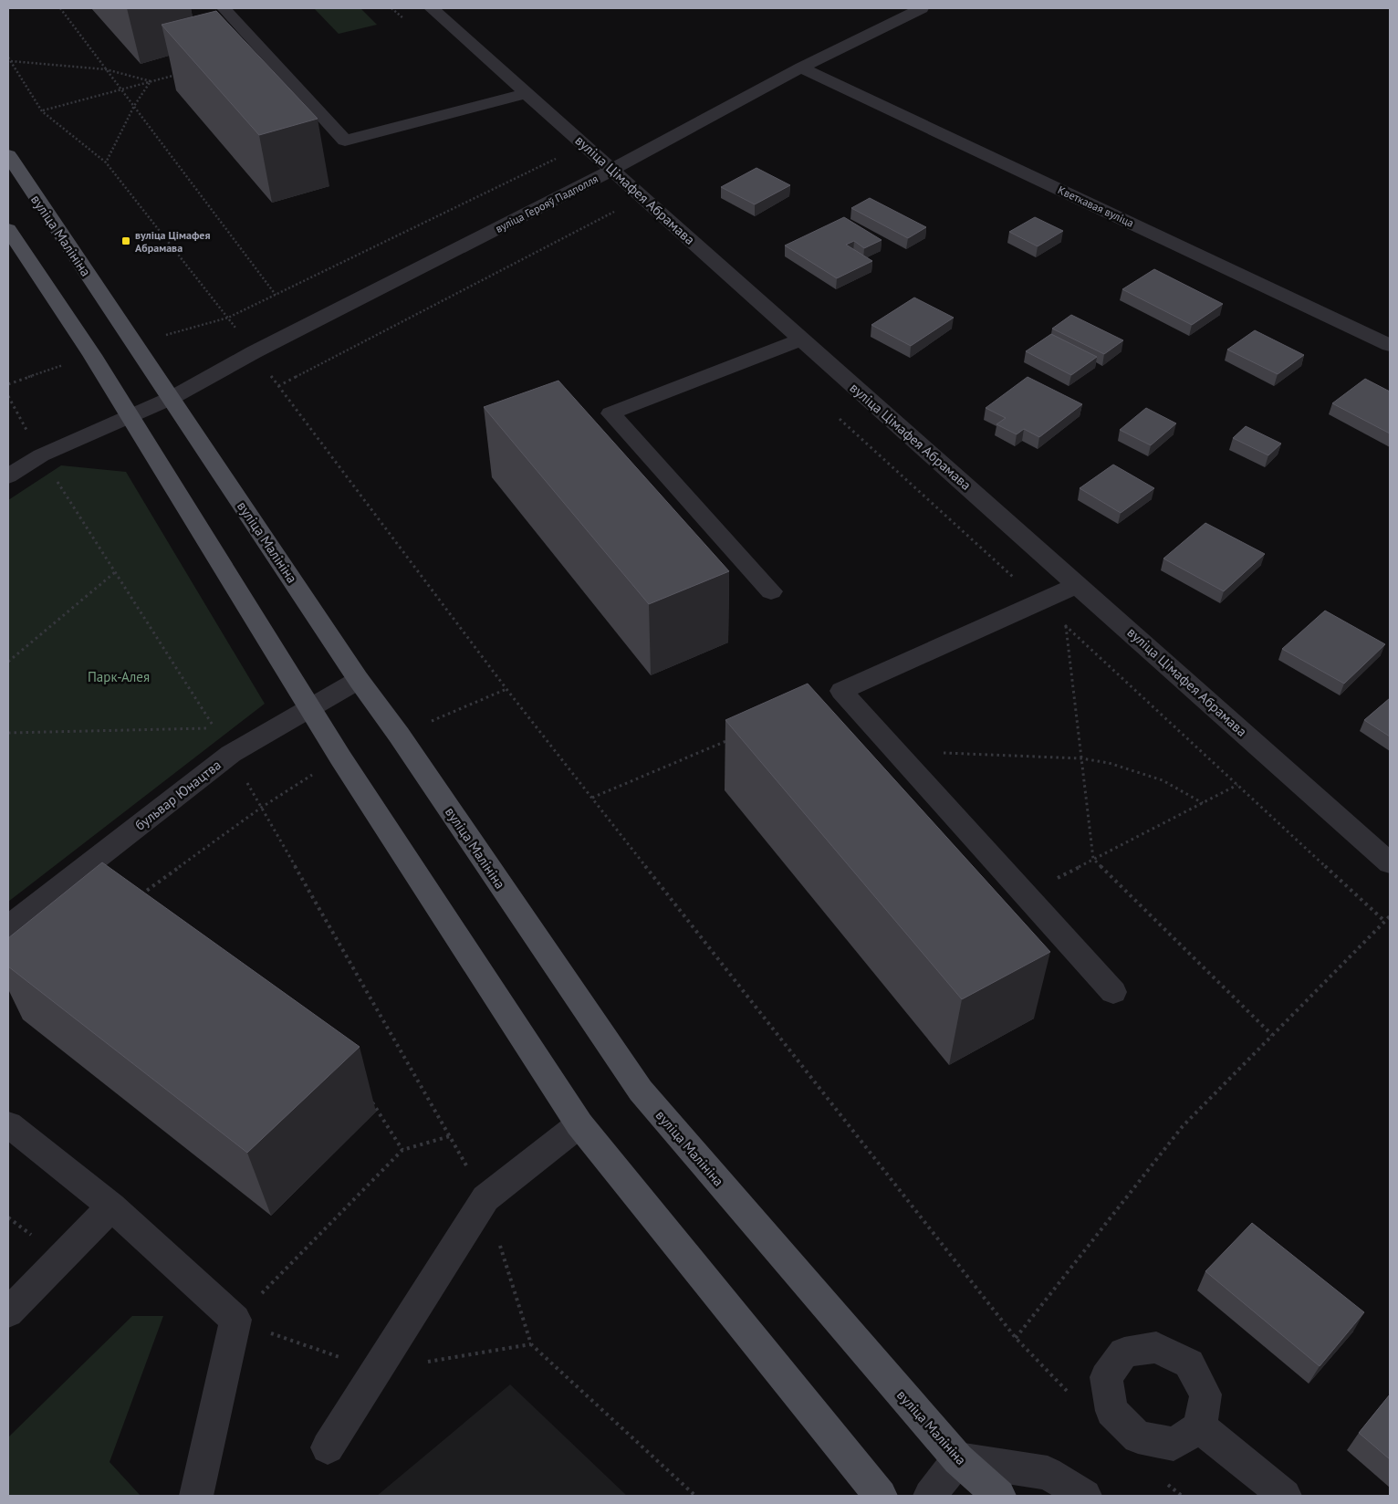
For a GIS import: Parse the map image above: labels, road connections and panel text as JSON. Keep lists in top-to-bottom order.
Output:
{
  "streets": {
    "main road": ["вуліца Малініна"],
    "street": [
      "вуліца Цімафея Абрамава",
      "вуліца Герояў Падполля",
      "Кветкавая вуліца",
      "бульвар Юнацтва"
    ]
  },
  "crossings": [
    ["вуліца Цімафея Абрамава", "вуліца Герояў Падполля"],
    ["вуліца Герояў Падполля", "Кветкавая вуліца"],
    ["вуліца Герояў Падполля", "вуліца Малініна"],
    ["вуліца Малініна", "бульвар Юнацтва"]
  ],
  "parks": ["Парк-Алея"],
  "places": {
    "transit": ["вуліца Цімафея Абрамава"]
  }
}
